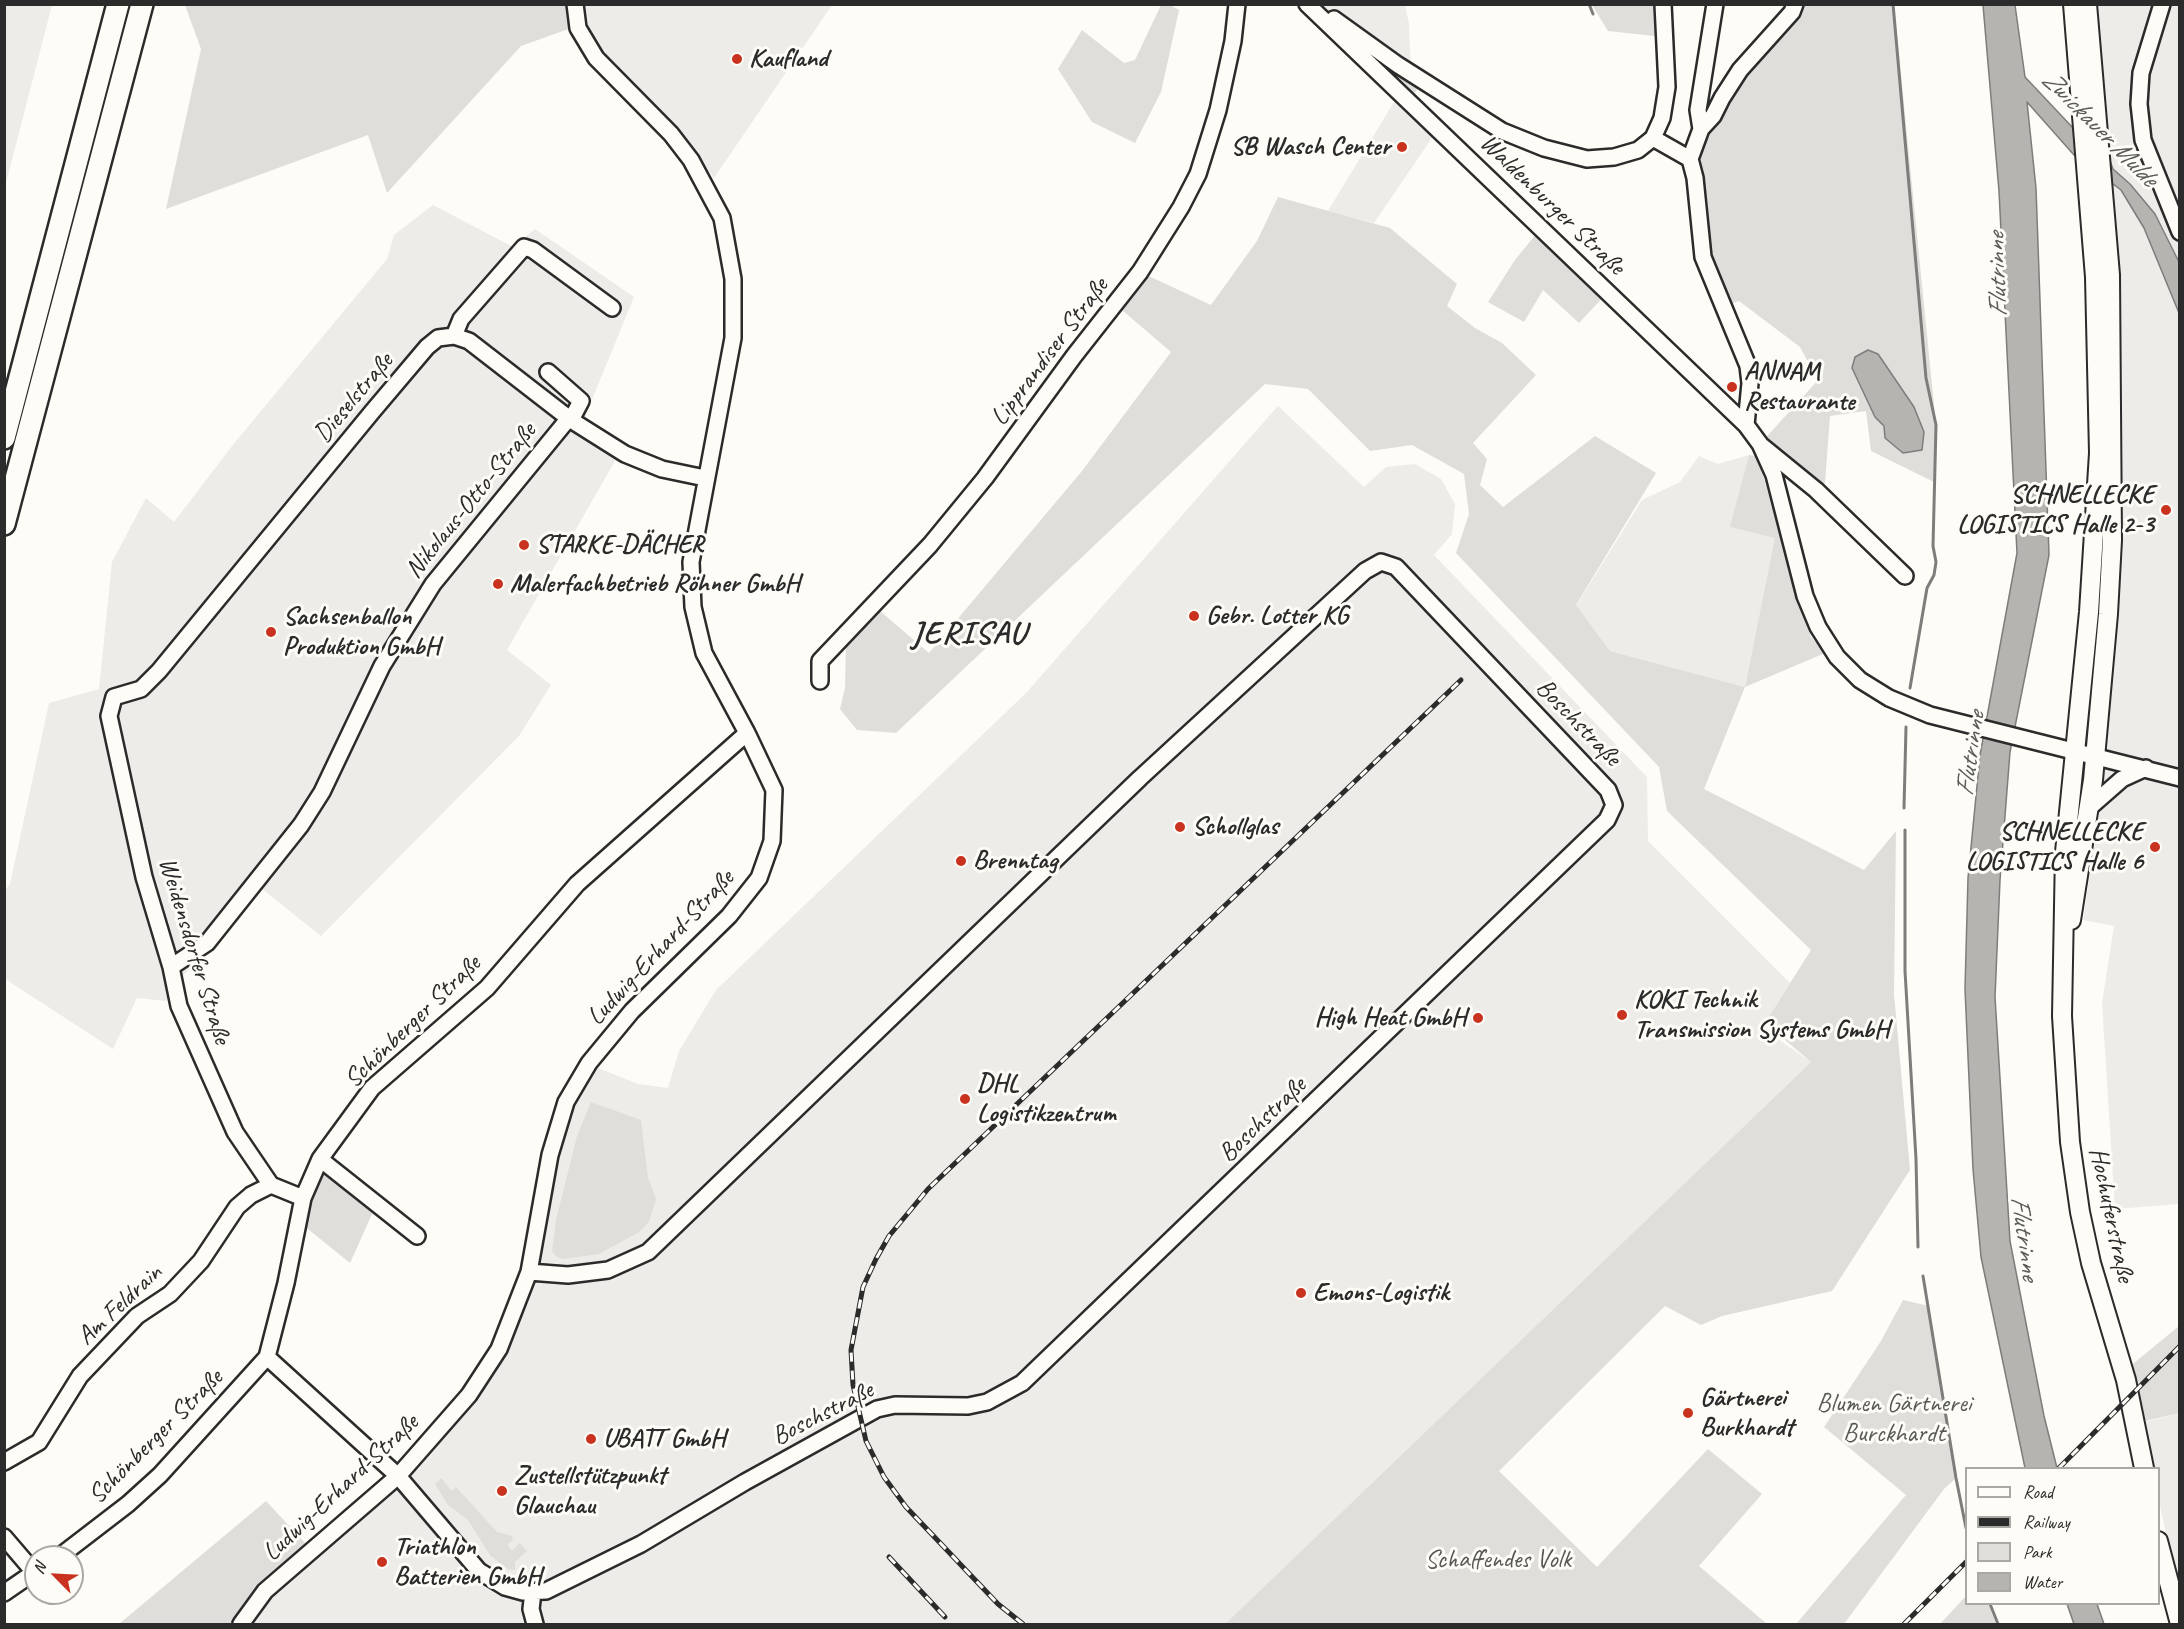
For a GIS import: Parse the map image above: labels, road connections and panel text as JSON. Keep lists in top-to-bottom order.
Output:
{
  "streets": {
    "main road": ["Hochuferstraße"],
    "street": [
      "Waldenburger Straße",
      "Lipprandiser Straße",
      "Dieselstraße",
      "Nikolaus-Otto-Straße",
      "Boschstraße",
      "Ludwig-Erhard-Straße",
      "Weidensdorfer Straße",
      "Schönberger Straße",
      "Am Feldrain"
    ]
  },
  "crossings": [
    ["Waldenburger Straße", "Hochuferstraße"],
    ["Dieselstraße", "Weidensdorfer Straße"],
    ["Nikolaus-Otto-Straße", "Weidensdorfer Straße"],
    ["Boschstraße", "Ludwig-Erhard-Straße"],
    ["Ludwig-Erhard-Straße", "Schönberger Straße"],
    ["Weidensdorfer Straße", "Am Feldrain"]
  ],
  "districts": ["JERISAU"],
  "water": ["Zwickauer Mulde", "Flutrinne"],
  "parks": ["Blumen Gärtnerei Burckhardt", "Schaffendes Volk"],
  "places": [
    "Kaufland",
    "SB Wasch Center",
    "ANNAM Restaurante",
    "SCHNELLECKE LOGISTICS Halle 2-3",
    "STARKE-DÄCHER",
    "Malerfachbetrieb Röhner GmbH",
    "Gebr. Lotter KG",
    "Sachsenballon Produktion GmbH",
    "Schollglas",
    "SCHNELLECKE LOGISTICS Halle 6",
    "Brenntag",
    "KOKI Technik Transmission Systems GmbH",
    "High Heat GmbH",
    "DHL Logistikzentrum",
    "Emons-Logistik",
    "Gärtnerei Burkhardt",
    "UBATT GmbH",
    "Zustellstützpunkt Glauchau",
    "Triathlon Batterien GmbH"
  ],
  "legend": [
    "Road",
    "Railway",
    "Park",
    "Water"
  ],
  "north": "top left"
}
